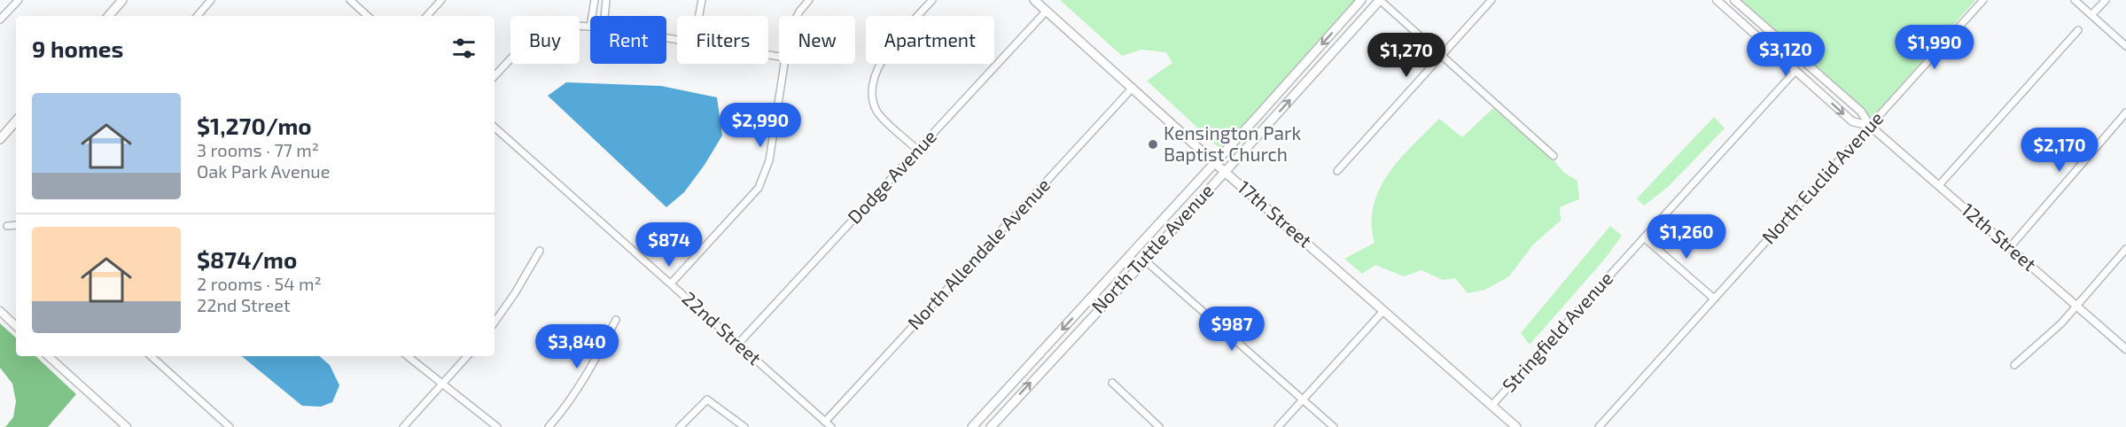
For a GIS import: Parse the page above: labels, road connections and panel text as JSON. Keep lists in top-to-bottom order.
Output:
{
  "streets": {
    "main road": ["17th Street", "North Tuttle Avenue"],
    "street": [
      "Dodge Avenue",
      "North Euclid Avenue",
      "12th Street",
      "North Allendale Avenue",
      "22nd Street",
      "Stringfield Avenue"
    ]
  },
  "crossings": [
    ["Dodge Avenue", "17th Street"],
    ["Dodge Avenue", "22nd Street"],
    ["North Euclid Avenue", "12th Street"],
    ["17th Street", "North Tuttle Avenue"],
    ["17th Street", "North Allendale Avenue"],
    ["17th Street", "Stringfield Avenue"],
    ["12th Street", "Stringfield Avenue"],
    ["North Allendale Avenue", "22nd Street"]
  ],
  "places": ["Kensington Park Baptist Church"],
  "page": {
    "chip": [
      "Buy",
      "Rent",
      "Filters",
      "New",
      "Apartment"
    ],
    "heading": "9 homes",
    "price": [
      "$1,990",
      "$3,120",
      "$1,270",
      "$2,990",
      "$2,170",
      "$1,260",
      "$874",
      "$987",
      "$3,840"
    ],
    "list": [
      {
        "name": "$1,270/mo",
        "note": "3 rooms · 77 m² · Oak Park Avenue"
      },
      {
        "name": "$874/mo",
        "note": "2 rooms · 54 m² · 22nd Street"
      }
    ]
  }
}
